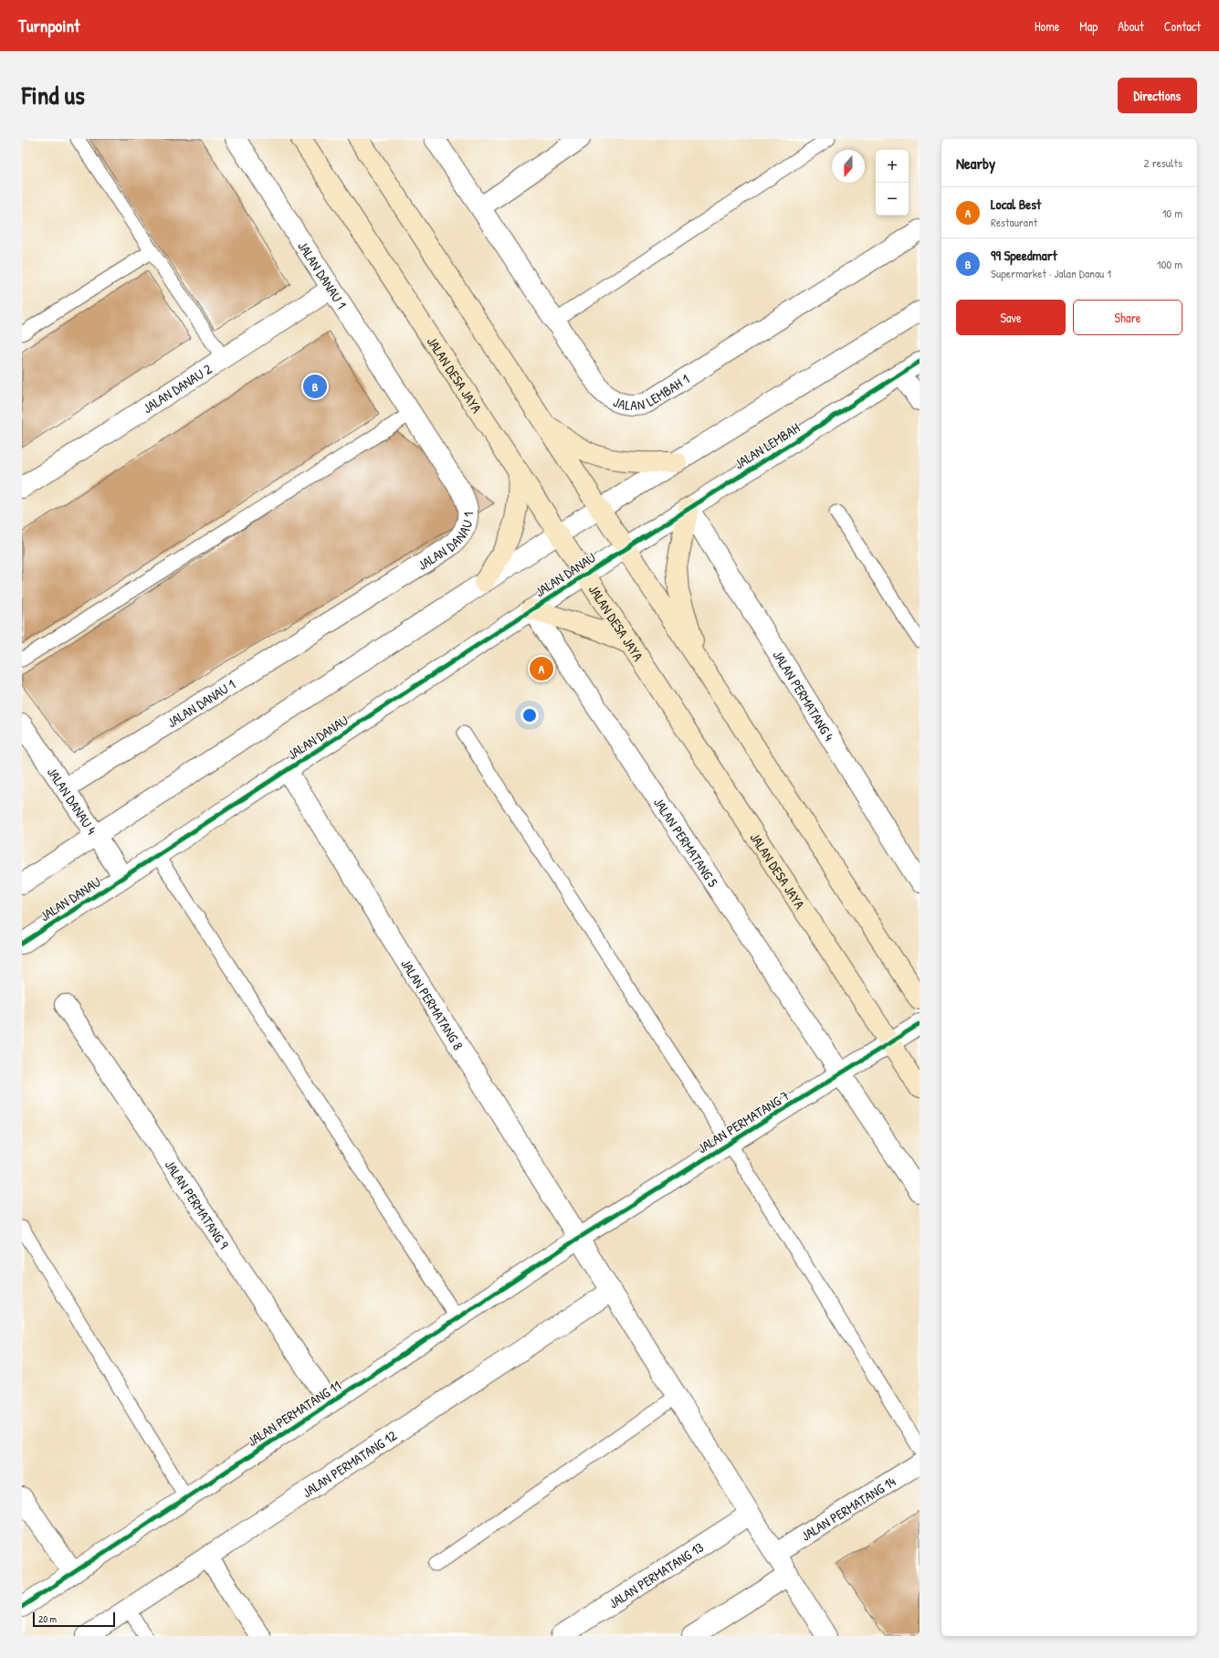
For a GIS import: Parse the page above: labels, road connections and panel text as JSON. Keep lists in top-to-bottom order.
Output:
{
  "streets": {
    "main road": ["JALAN DESA JAYA"],
    "street": [
      "JALAN DANAU 1",
      "JALAN LEMBAH 1",
      "JALAN DANAU 2",
      "JALAN LEMBAH",
      "JALAN DANAU",
      "JALAN PERMATANG 4",
      "JALAN DANAU 4",
      "JALAN PERMATANG 5",
      "JALAN PERMATANG 8",
      "JALAN PERMATANG 7",
      "JALAN PERMATANG 9",
      "JALAN PERMATANG 11",
      "JALAN PERMATANG 12",
      "JALAN PERMATANG 14",
      "JALAN PERMATANG 13"
    ]
  },
  "crossings": [
    ["JALAN DANAU 1", "JALAN DANAU 2"],
    ["JALAN DANAU 1", "JALAN DANAU 4"],
    ["JALAN DESA JAYA", "JALAN DANAU"],
    ["JALAN DESA JAYA", "JALAN PERMATANG 7"],
    ["JALAN LEMBAH", "JALAN DANAU"],
    ["JALAN LEMBAH", "JALAN PERMATANG 4"],
    ["JALAN DANAU", "JALAN DANAU 4"],
    ["JALAN DANAU", "JALAN PERMATANG 5"],
    ["JALAN DANAU", "JALAN PERMATANG 8"],
    ["JALAN PERMATANG 5", "JALAN PERMATANG 7"],
    ["JALAN PERMATANG 8", "JALAN PERMATANG 7"],
    ["JALAN PERMATANG 8", "JALAN PERMATANG 11"],
    ["JALAN PERMATANG 8", "JALAN PERMATANG 12"],
    ["JALAN PERMATANG 8", "JALAN PERMATANG 14"],
    ["JALAN PERMATANG 8", "JALAN PERMATANG 13"],
    ["JALAN PERMATANG 7", "JALAN PERMATANG 11"],
    ["JALAN PERMATANG 9", "JALAN PERMATANG 11"]
  ],
  "scale_bar": "20 m",
  "north": "bottom",
  "page": {
    "header": "Turnpoint",
    "nav": [
      "Home",
      "Map",
      "About",
      "Contact"
    ],
    "title": "Find us",
    "buttons": [
      "Directions",
      ["Save", "Share"]
    ],
    "heading": ["Nearby", "2 results"],
    "map_buttons": ["+", "−"],
    "list": [
      {
        "mark": "A",
        "name": "Local Best",
        "note": "Restaurant",
        "value": "10 m"
      },
      {
        "mark": "B",
        "name": "99 Speedmart",
        "note": "Supermarket · Jalan Danau 1",
        "value": "100 m"
      }
    ],
    "pins": ["B", "A"],
    "scale": "20 m"
  }
}
